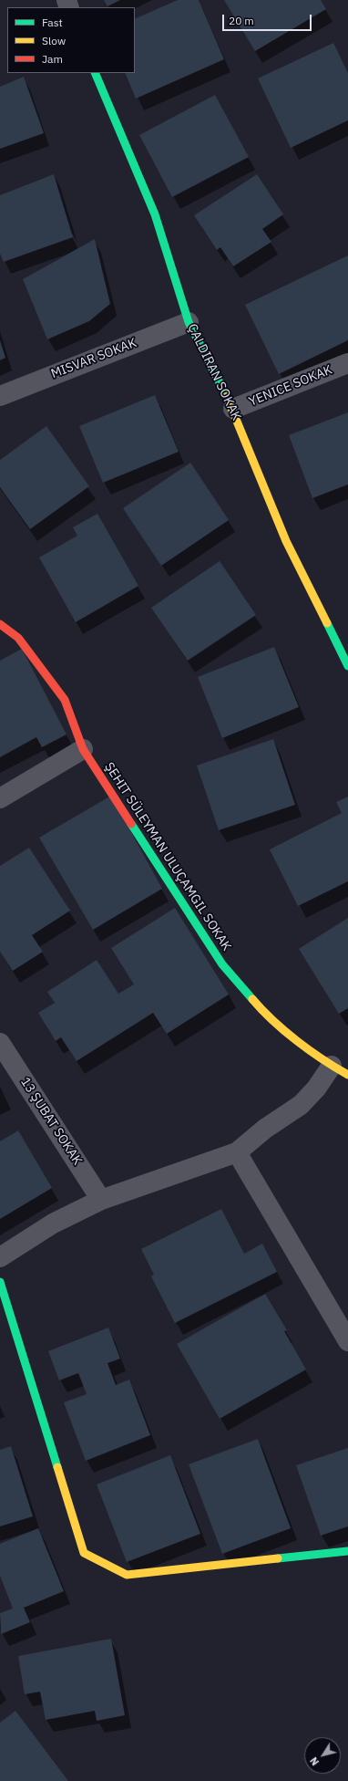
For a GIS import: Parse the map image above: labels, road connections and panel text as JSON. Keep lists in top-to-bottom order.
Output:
{
  "streets": {
    "street": [
      "MISVAR SOKAK",
      "YENICE SOKAK",
      "ŞEHIT SÜLEYMAN ULUÇAMGIL SOKAK",
      "13 ŞUBAT SOKAK"
    ]
  },
  "legend": ["Fast", "Slow", "Jam"],
  "scale_bar": "20 m",
  "north": "bottom left"
}
